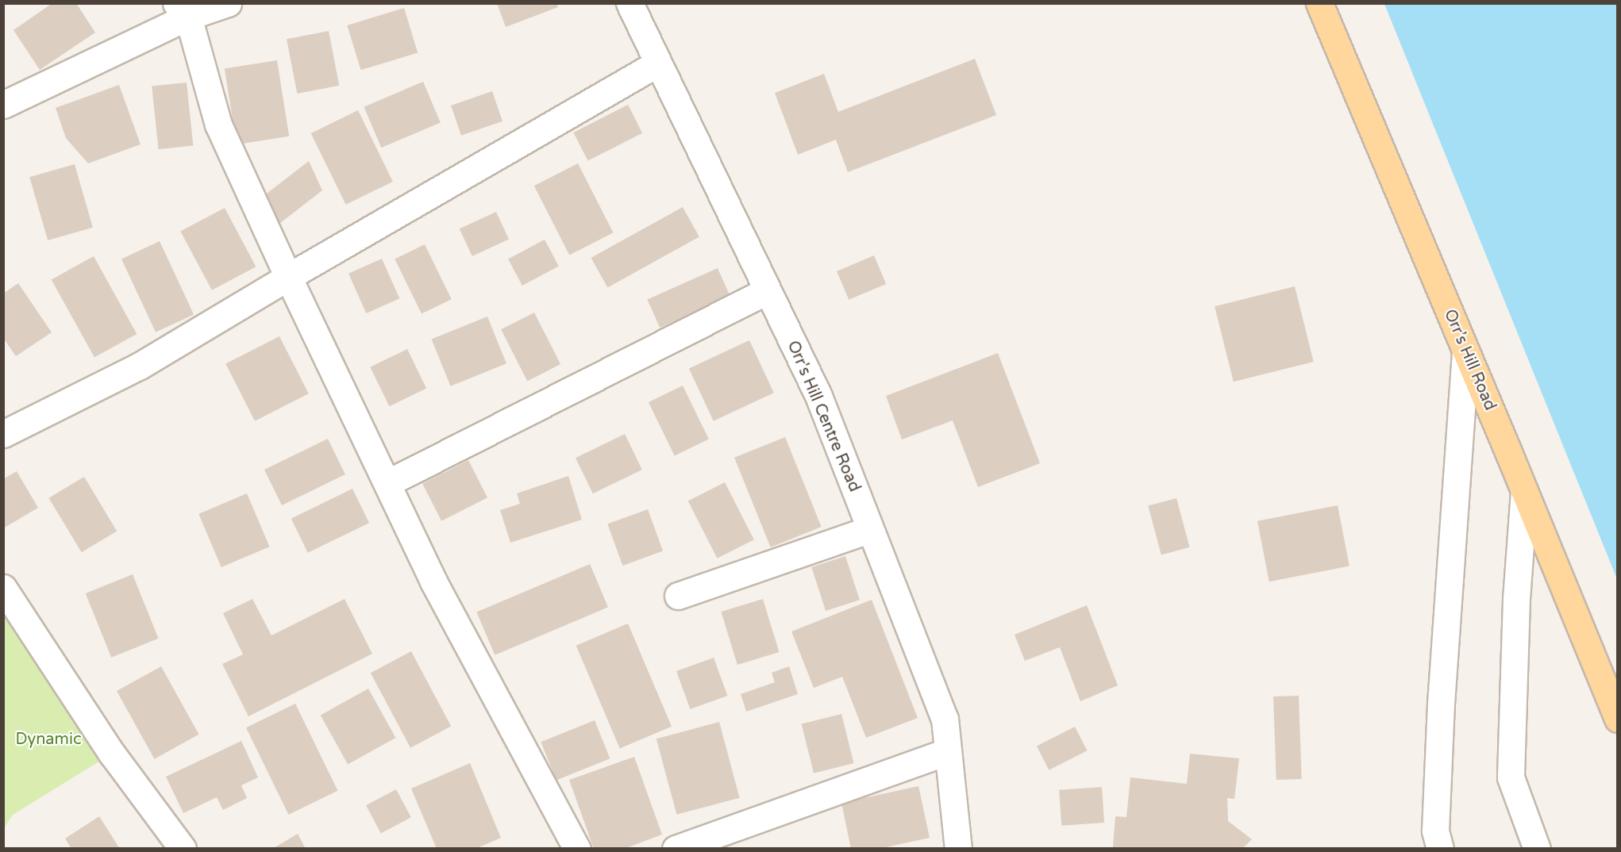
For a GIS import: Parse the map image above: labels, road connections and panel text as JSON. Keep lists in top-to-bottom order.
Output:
{
  "streets": {
    "main road": ["Orr’s Hill Road"],
    "street": ["Orr's Hill Centre Road"]
  },
  "parks": ["Dynamic"]
}
